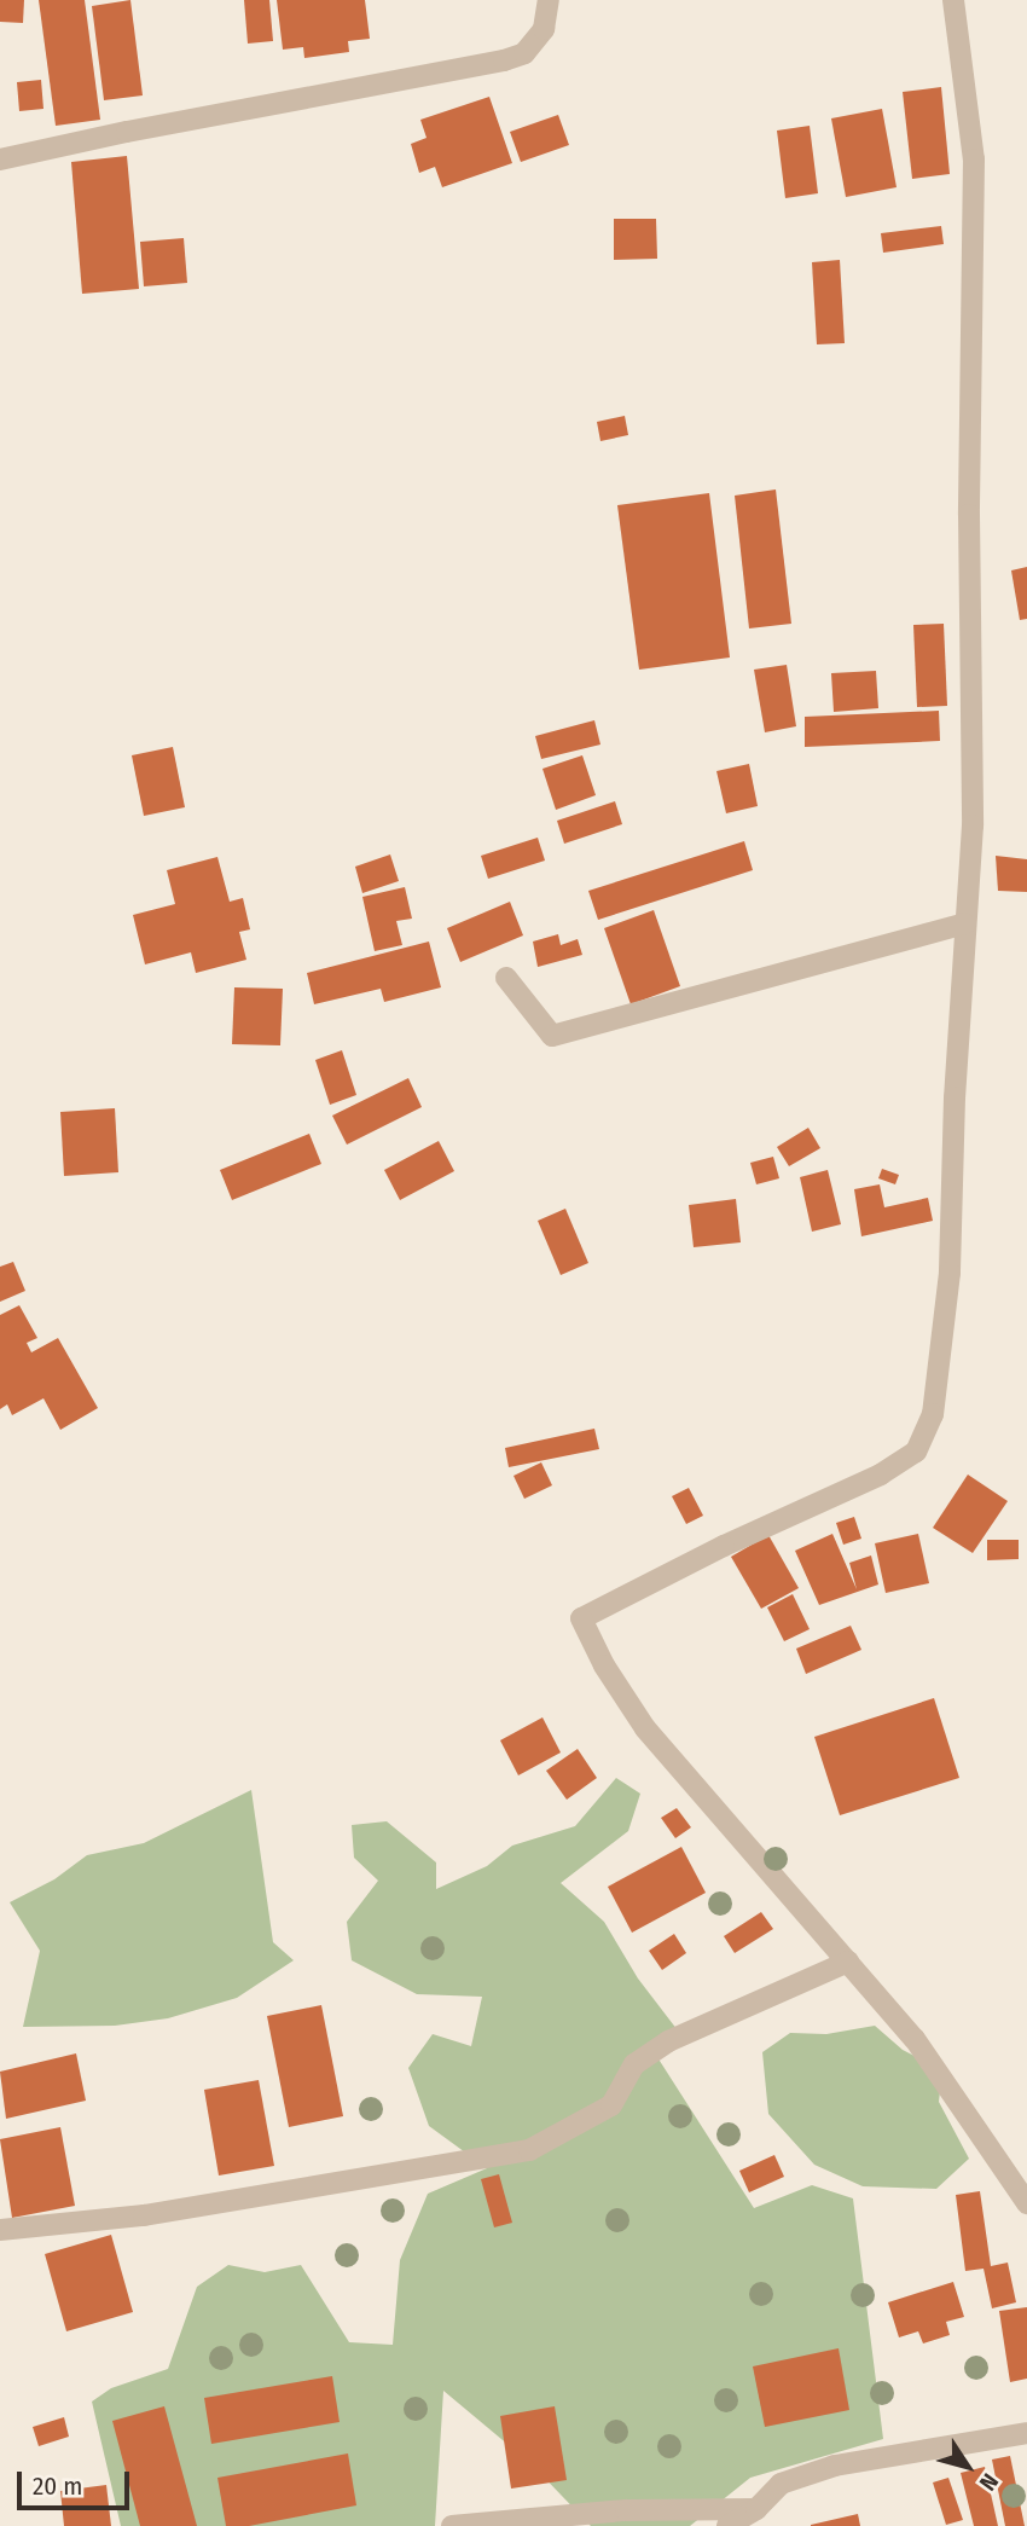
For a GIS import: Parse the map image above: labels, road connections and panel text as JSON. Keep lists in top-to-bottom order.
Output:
{
  "scale_bar": "20 m",
  "north": "bottom right"
}
